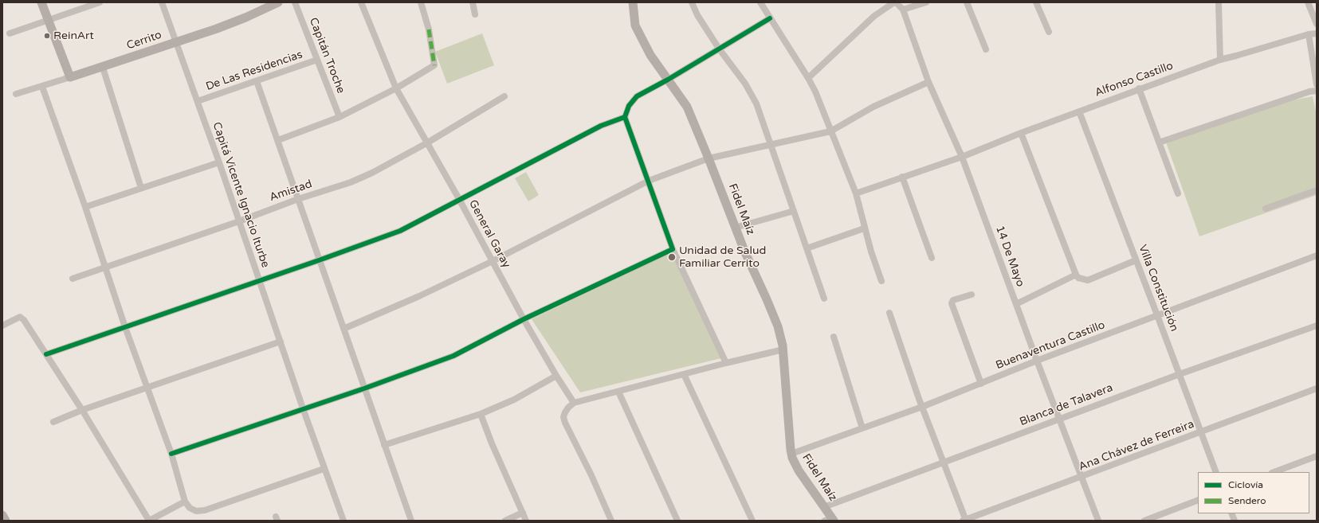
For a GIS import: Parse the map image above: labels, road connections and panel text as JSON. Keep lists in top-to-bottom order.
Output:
{
  "streets": {
    "street": [
      "Cerrito",
      "Capitán Troche",
      "De Las Residencias",
      "Alfonso Castillo",
      "Amistad",
      "Capitá Vicente Ignacio Iturbe",
      "Fidel Maíz",
      "General Garay",
      "14 De Mayo",
      "Villa Constitución",
      "Buenaventura Castillo",
      "Blanca de Talavera",
      "Ana Chávez de Ferreira"
    ]
  },
  "crossings": [
    ["Cerrito", "Capitá Vicente Ignacio Iturbe"],
    ["Capitán Troche", "De Las Residencias"],
    ["De Las Residencias", "Capitá Vicente Ignacio Iturbe"],
    ["Alfonso Castillo", "14 De Mayo"],
    ["Alfonso Castillo", "Villa Constitución"],
    ["Amistad", "Capitá Vicente Ignacio Iturbe"],
    ["Amistad", "General Garay"],
    ["Fidel Maíz", "Buenaventura Castillo"],
    ["Fidel Maíz", "Blanca de Talavera"],
    ["14 De Mayo", "Buenaventura Castillo"],
    ["14 De Mayo", "Blanca de Talavera"],
    ["14 De Mayo", "Ana Chávez de Ferreira"],
    ["Villa Constitución", "Buenaventura Castillo"],
    ["Villa Constitución", "Blanca de Talavera"],
    ["Villa Constitución", "Ana Chávez de Ferreira"]
  ],
  "places": ["ReinArt", "Unidad de Salud Familiar Cerrito"],
  "legend": ["Ciclovía", "Sendero"]
}
